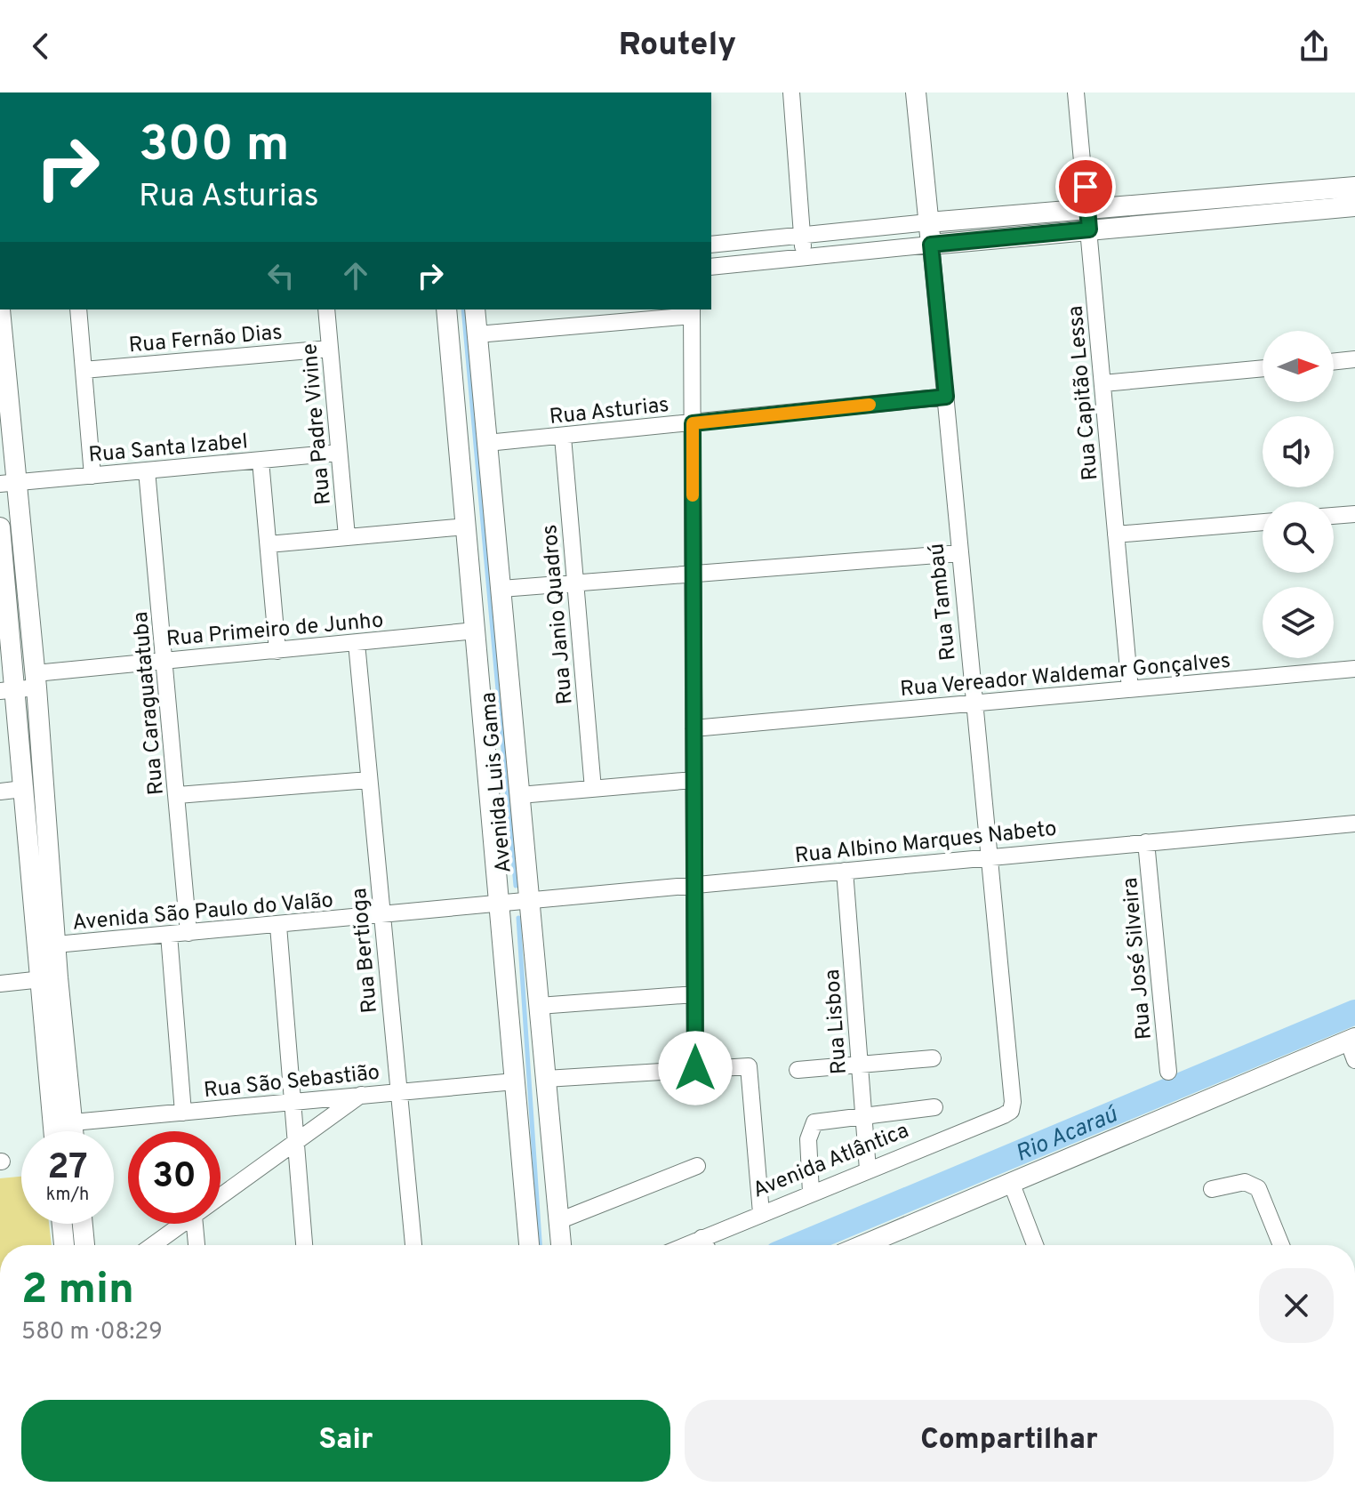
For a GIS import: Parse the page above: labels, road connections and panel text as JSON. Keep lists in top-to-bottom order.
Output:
{
  "streets": {
    "street": [
      "Rua Fernão Dias",
      "Rua Capitão Lessa",
      "Rua Asturias",
      "Rua Padre Vivine",
      "Rua Santa Izabel",
      "Rua Tambaú",
      "Rua Janio Quadros",
      "Rua Primeiro de Junho",
      "Rua Vereador Waldemar Gonçalves",
      "Rua Caraguatatuba",
      "Avenida Luis Gama",
      "Rua Albino Marques Nabeto",
      "Avenida São Paulo do Valão",
      "Rua Bertioga",
      "Rua José Silveira",
      "Rua Lisboa",
      "Rua São Sebastião",
      "Avenida Atlântica"
    ]
  },
  "crossings": [
    ["Rua Fernão Dias", "Rua Padre Vivine"],
    ["Rua Capitão Lessa", "Rua Vereador Waldemar Gonçalves"],
    ["Rua Asturias", "Rua Tambaú"],
    ["Rua Asturias", "Rua Janio Quadros"],
    ["Rua Asturias", "Avenida Luis Gama"],
    ["Rua Padre Vivine", "Rua Santa Izabel"],
    ["Rua Santa Izabel", "Rua Caraguatatuba"],
    ["Rua Tambaú", "Rua Vereador Waldemar Gonçalves"],
    ["Rua Tambaú", "Rua Albino Marques Nabeto"],
    ["Rua Tambaú", "Avenida Atlântica"],
    ["Rua Primeiro de Junho", "Rua Caraguatatuba"],
    ["Rua Primeiro de Junho", "Avenida Luis Gama"],
    ["Rua Primeiro de Junho", "Rua Bertioga"],
    ["Rua Caraguatatuba", "Avenida São Paulo do Valão"],
    ["Avenida Luis Gama", "Rua Albino Marques Nabeto"],
    ["Avenida Luis Gama", "Avenida São Paulo do Valão"],
    ["Avenida Luis Gama", "Rua São Sebastião"],
    ["Rua Albino Marques Nabeto", "Avenida São Paulo do Valão"],
    ["Rua Albino Marques Nabeto", "Rua José Silveira"],
    ["Rua Albino Marques Nabeto", "Rua Lisboa"],
    ["Avenida São Paulo do Valão", "Rua Bertioga"],
    ["Rua Bertioga", "Rua São Sebastião"],
    ["Rua Lisboa", "Avenida Atlântica"]
  ],
  "water": ["Rio Acaraú"],
  "north": "right",
  "page": {
    "header": "Routely",
    "turn": ["300 m", "Rua Asturias"],
    "speed": "27 km/h",
    "limit": "30",
    "heading": ["2 min", "580 m · 08:29"],
    "buttons": ["Sair", "Compartilhar"]
  }
}
